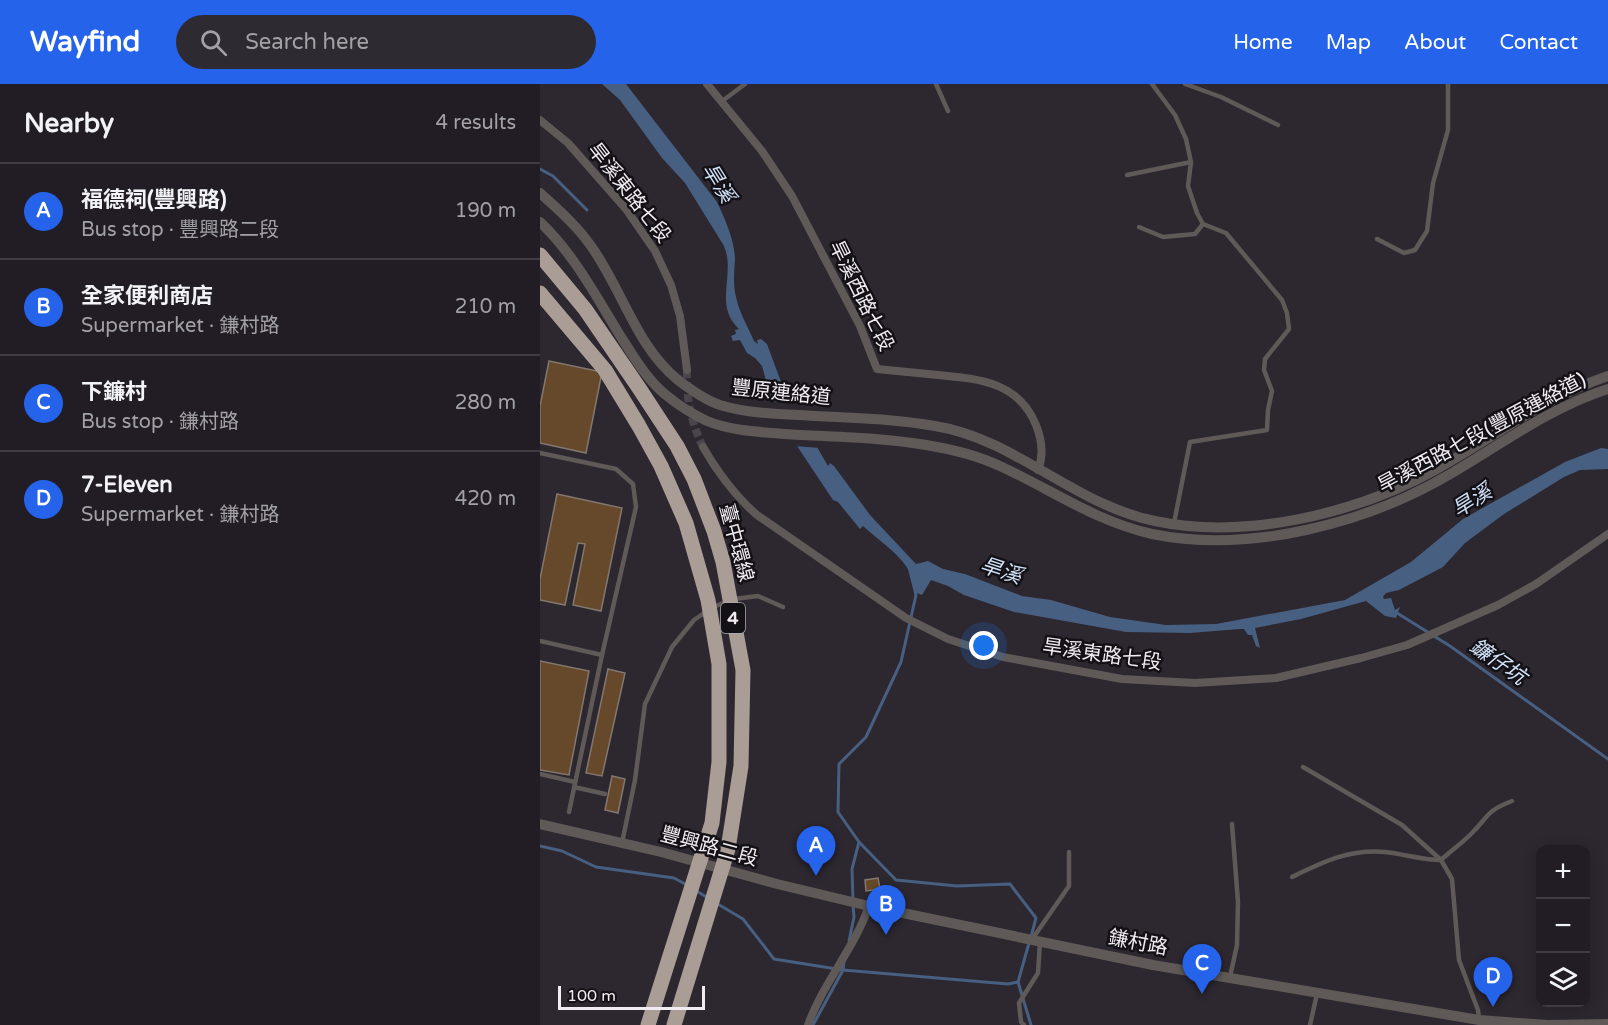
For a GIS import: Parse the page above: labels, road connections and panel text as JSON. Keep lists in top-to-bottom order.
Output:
{
  "streets": {
    "highway": ["臺中環線", "4"],
    "street": [
      "旱溪東路七段",
      "旱溪西路七段",
      "豐原連絡道",
      "旱溪西路七段(豐原連絡道)",
      "豐興路二段",
      "鎌村路"
    ]
  },
  "crossings": [
    ["旱溪西路七段", "豐原連絡道"],
    ["旱溪西路七段", "旱溪西路七段(豐原連絡道)"],
    ["豐原連絡道", "旱溪西路七段(豐原連絡道)"],
    ["豐興路二段", "鎌村路"]
  ],
  "water": ["旱溪", "鐮仔坑"],
  "scale_bar": "100 m",
  "page": {
    "header": "Wayfind",
    "search": "Search here",
    "nav": [
      "Home",
      "Map",
      "About",
      "Contact"
    ],
    "heading": ["Nearby", "4 results"],
    "list": [
      {
        "mark": "A",
        "name": "福德祠(豐興路)",
        "note": "Bus stop · 豐興路二段",
        "value": "190 m"
      },
      {
        "mark": "B",
        "name": "全家便利商店",
        "note": "Supermarket · 鎌村路",
        "value": "210 m"
      },
      {
        "mark": "C",
        "name": "下鐮村",
        "note": "Bus stop · 鎌村路",
        "value": "280 m"
      },
      {
        "mark": "D",
        "name": "7-Eleven",
        "note": "Supermarket · 鎌村路",
        "value": "420 m"
      }
    ],
    "pins": [
      "A",
      "B",
      "C",
      "D"
    ],
    "map_buttons": ["+", "−"],
    "scale": "100 m"
  }
}
